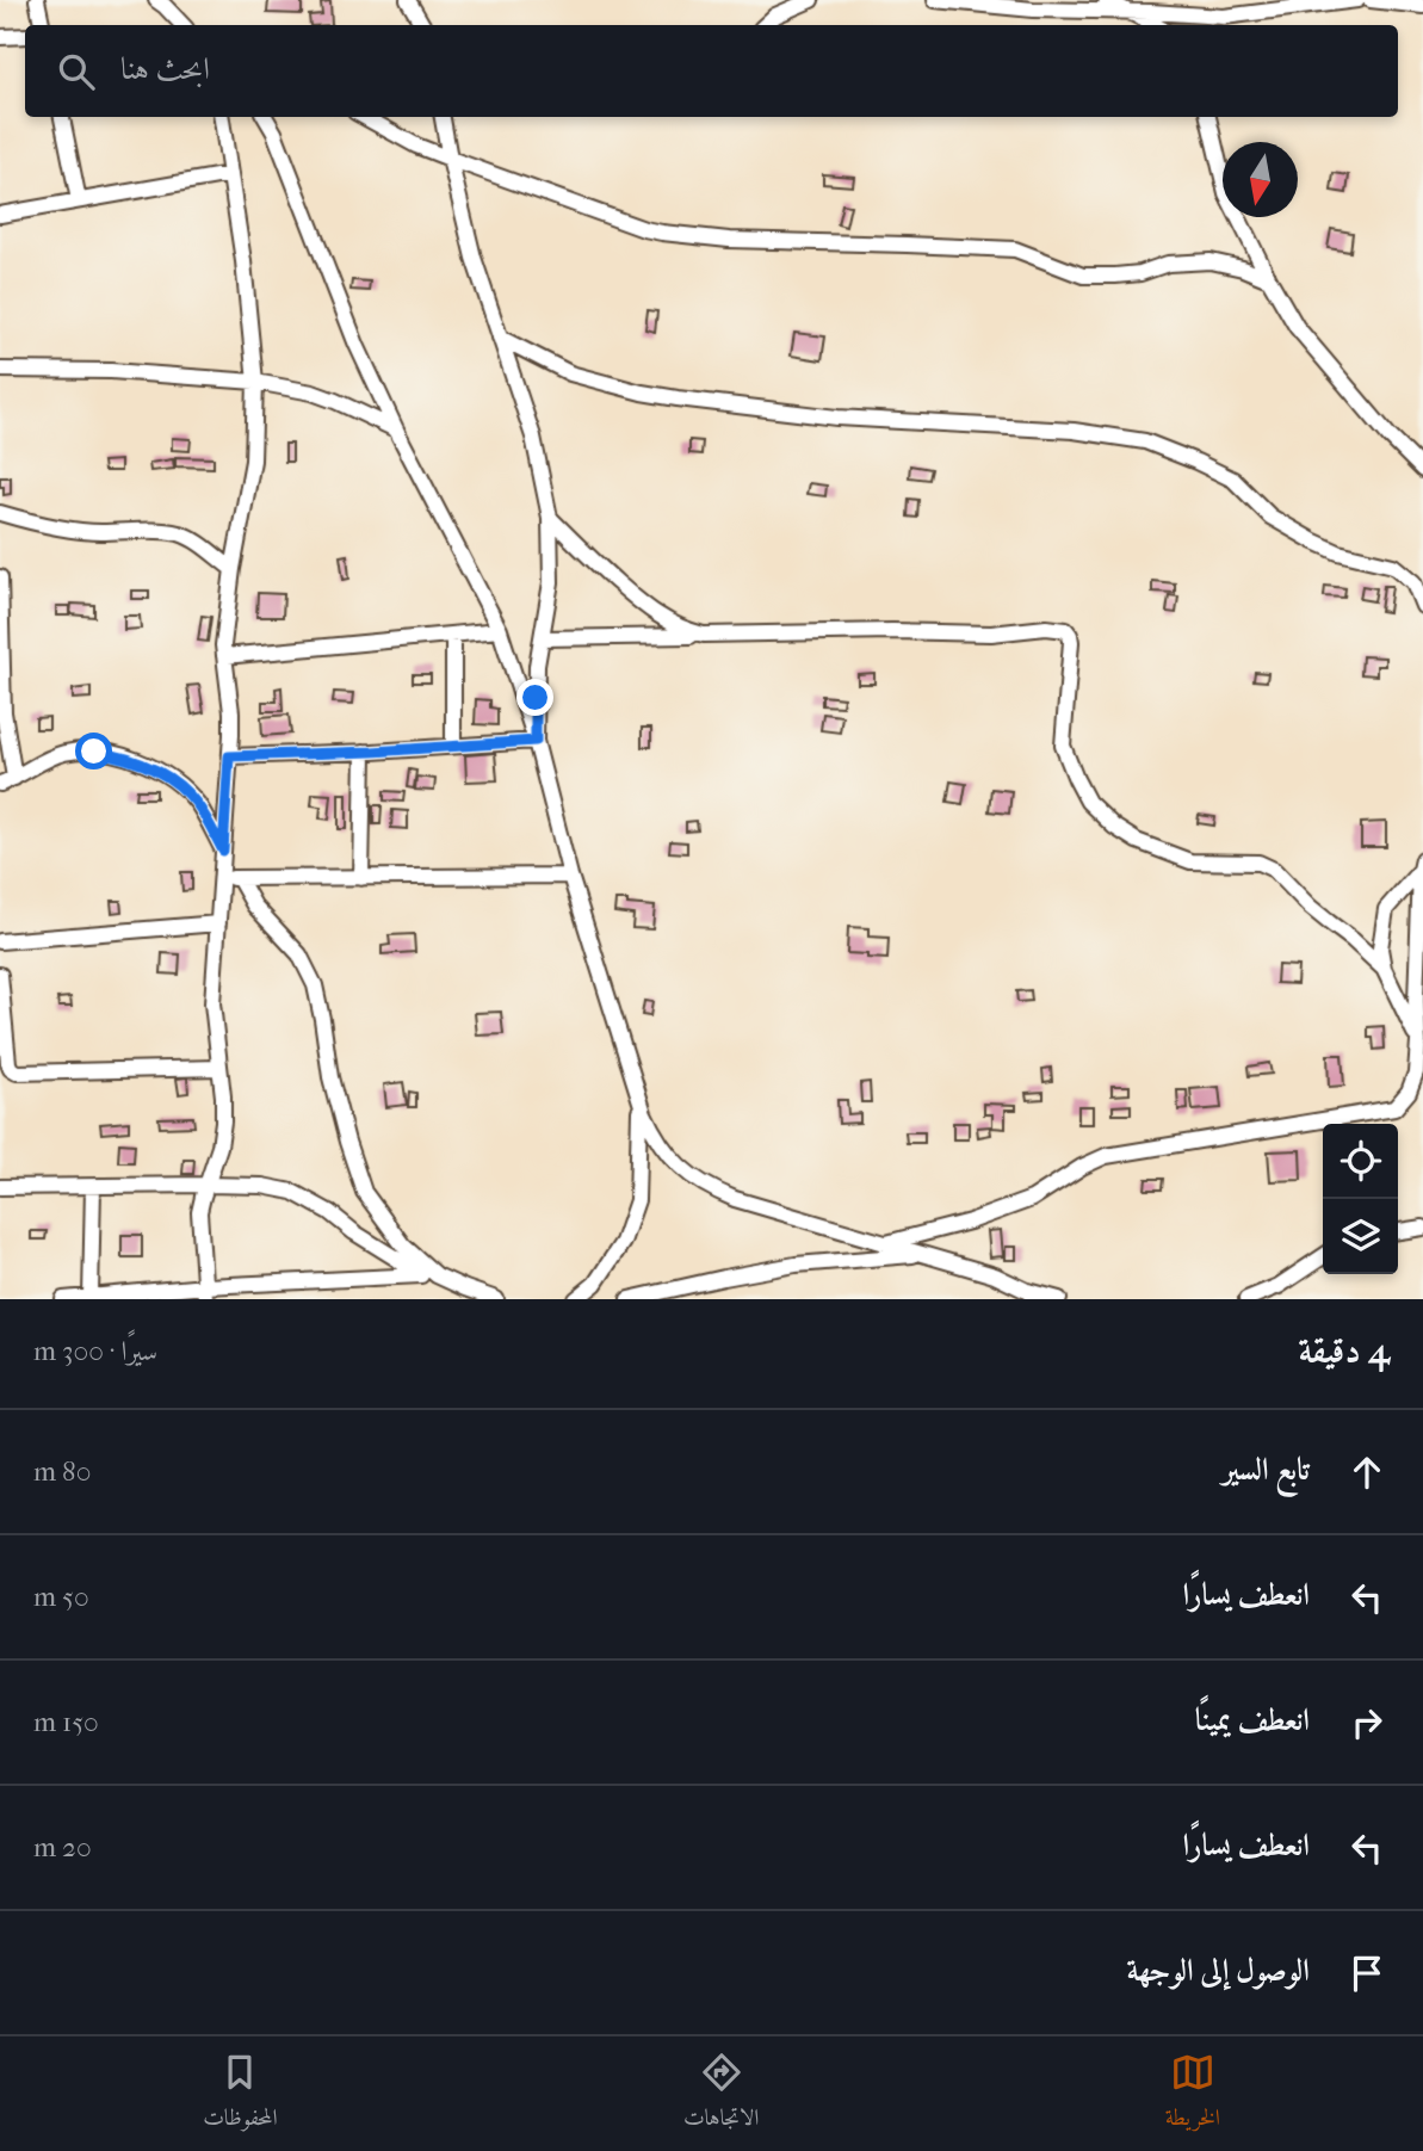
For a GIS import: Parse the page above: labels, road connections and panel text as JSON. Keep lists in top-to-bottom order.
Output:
{
  "north": "bottom",
  "page": {
    "search": "ابحث هنا",
    "heading": ["4 دقيقة", "سيرًا · 300 m"],
    "list": [
      ["تابع السير", "80 m"],
      ["انعطف يسارًا", "50 m"],
      ["انعطف يمينًا", "150 m"],
      ["انعطف يسارًا", "20 m"],
      "الوصول إلى الوجهة"
    ],
    "nav": ["الخريطة", "الاتجاهات", "المحفوظات"]
  }
}
